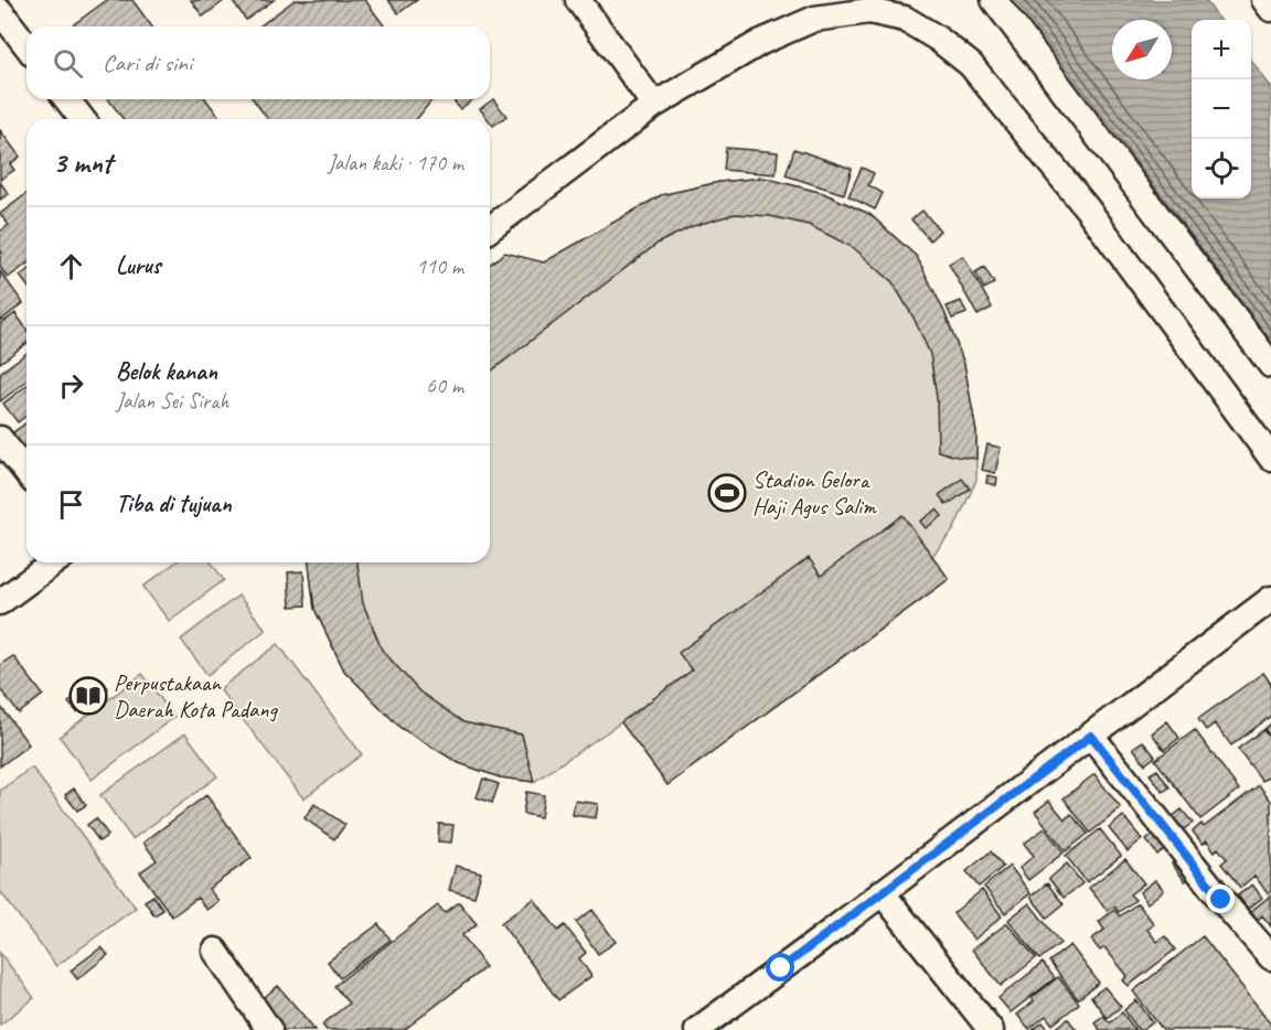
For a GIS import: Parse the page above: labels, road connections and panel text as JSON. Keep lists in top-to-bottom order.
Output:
{
  "places": {
    "sports": ["Stadion Gelora Haji Agus Salim"],
    "library": ["Perpustakaan Daerah Kota Padang"]
  },
  "north": "bottom left",
  "page": {
    "map_buttons": ["+", "−"],
    "search": "Cari di sini",
    "heading": ["3 mnt", "Jalan kaki · 170 m"],
    "list": [
      ["Lurus", "110 m"],
      ["Belok kanan", "Jalan Sei Sirah", "60 m"],
      "Tiba di tujuan"
    ]
  }
}
